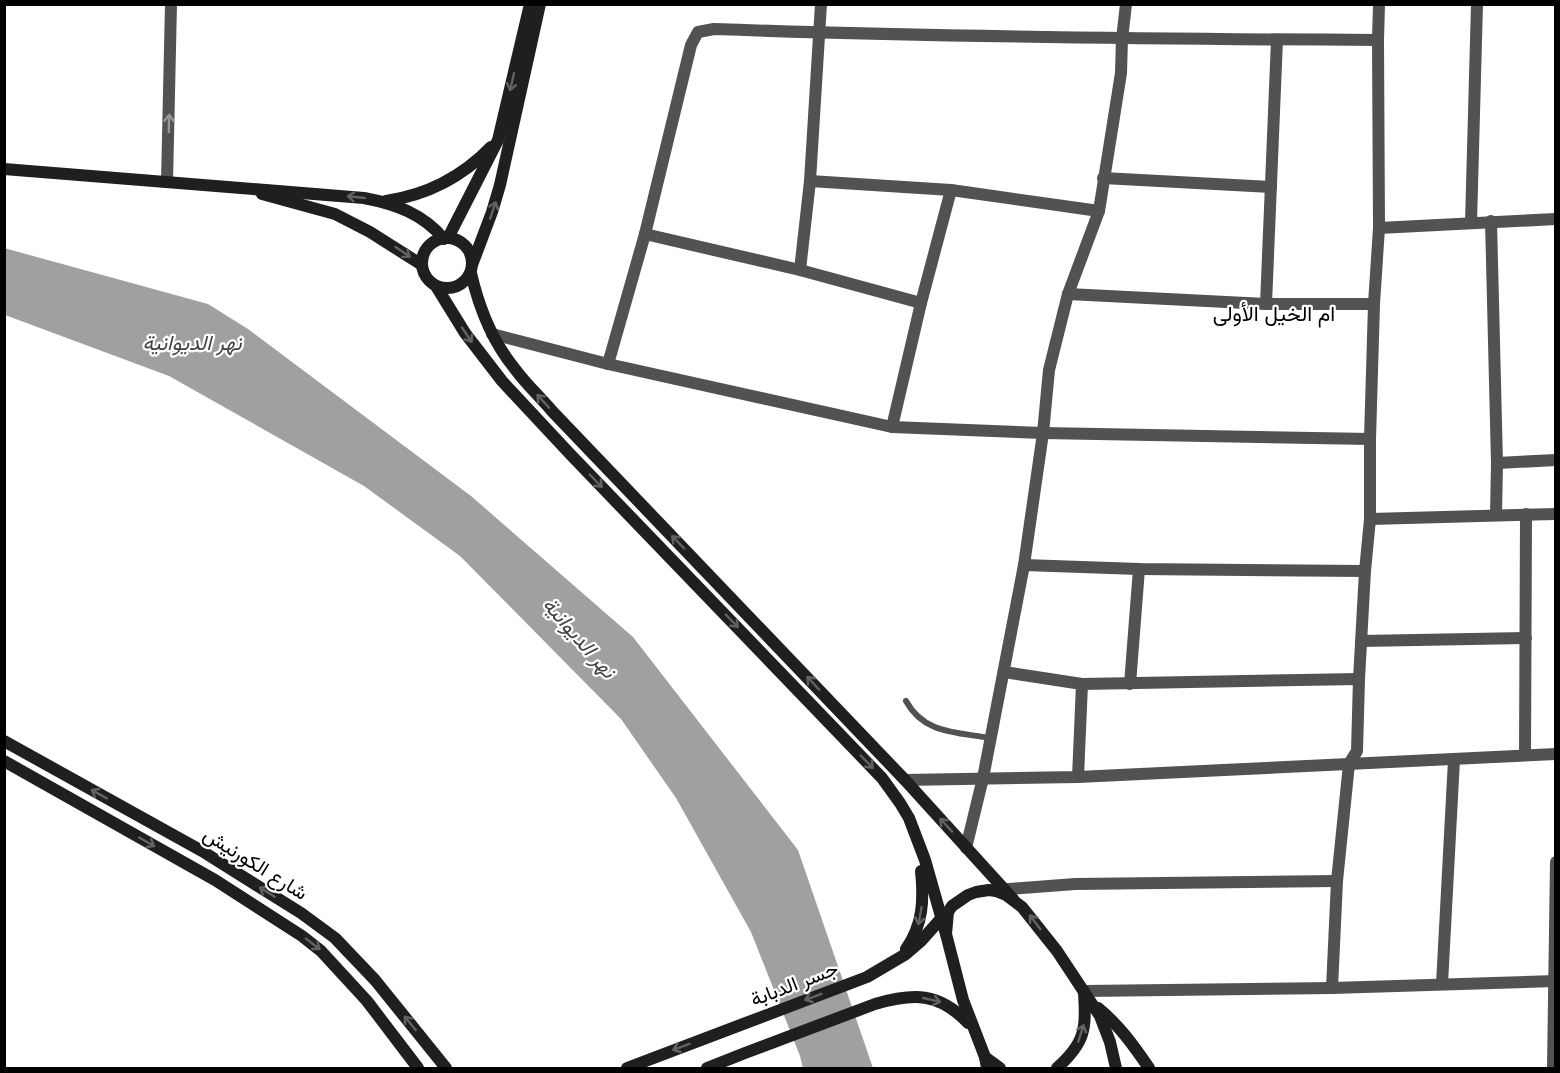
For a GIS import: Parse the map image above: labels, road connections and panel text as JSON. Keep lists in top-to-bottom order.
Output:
{
  "streets": {
    "main road": ["شارع الكورنيش", "جسر الدبابة"]
  },
  "one_way": ["جسر الدبابة"],
  "districts": ["ام الخيل الأولى"],
  "water": ["نهر الديوانية"]
}
